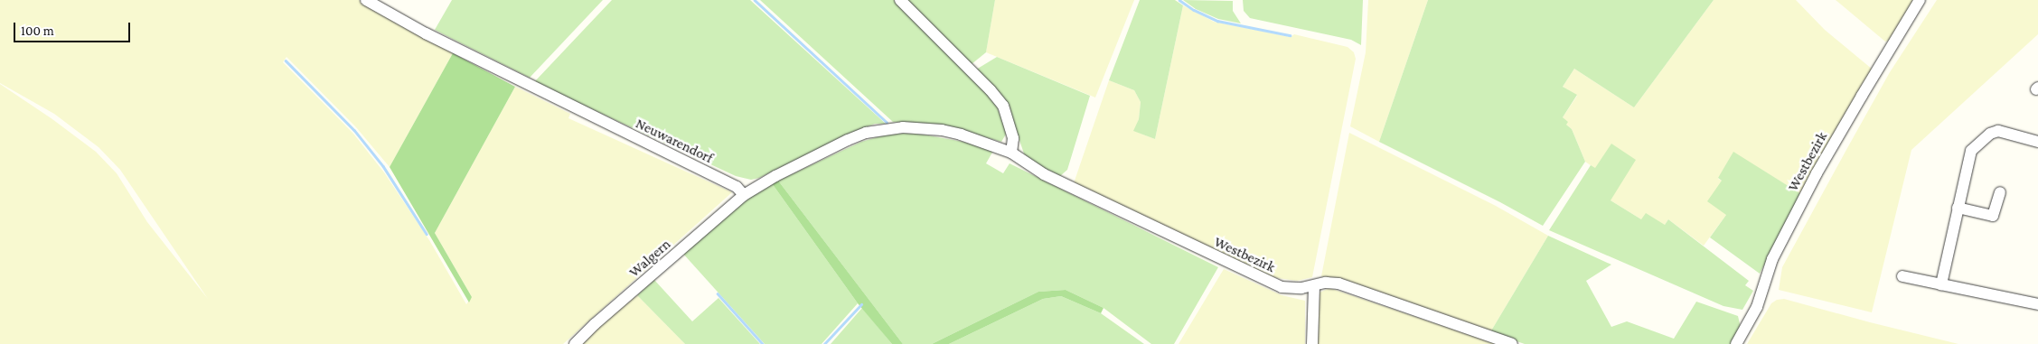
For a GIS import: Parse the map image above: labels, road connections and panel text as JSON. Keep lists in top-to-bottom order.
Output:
{
  "streets": {
    "street": ["Neuwarendorf", "Westbezirk", "Walgern"]
  },
  "crossings": [
    ["Neuwarendorf", "Westbezirk"],
    ["Neuwarendorf", "Walgern"],
    ["Westbezirk", "Walgern"]
  ],
  "scale_bar": "100 m"
}
